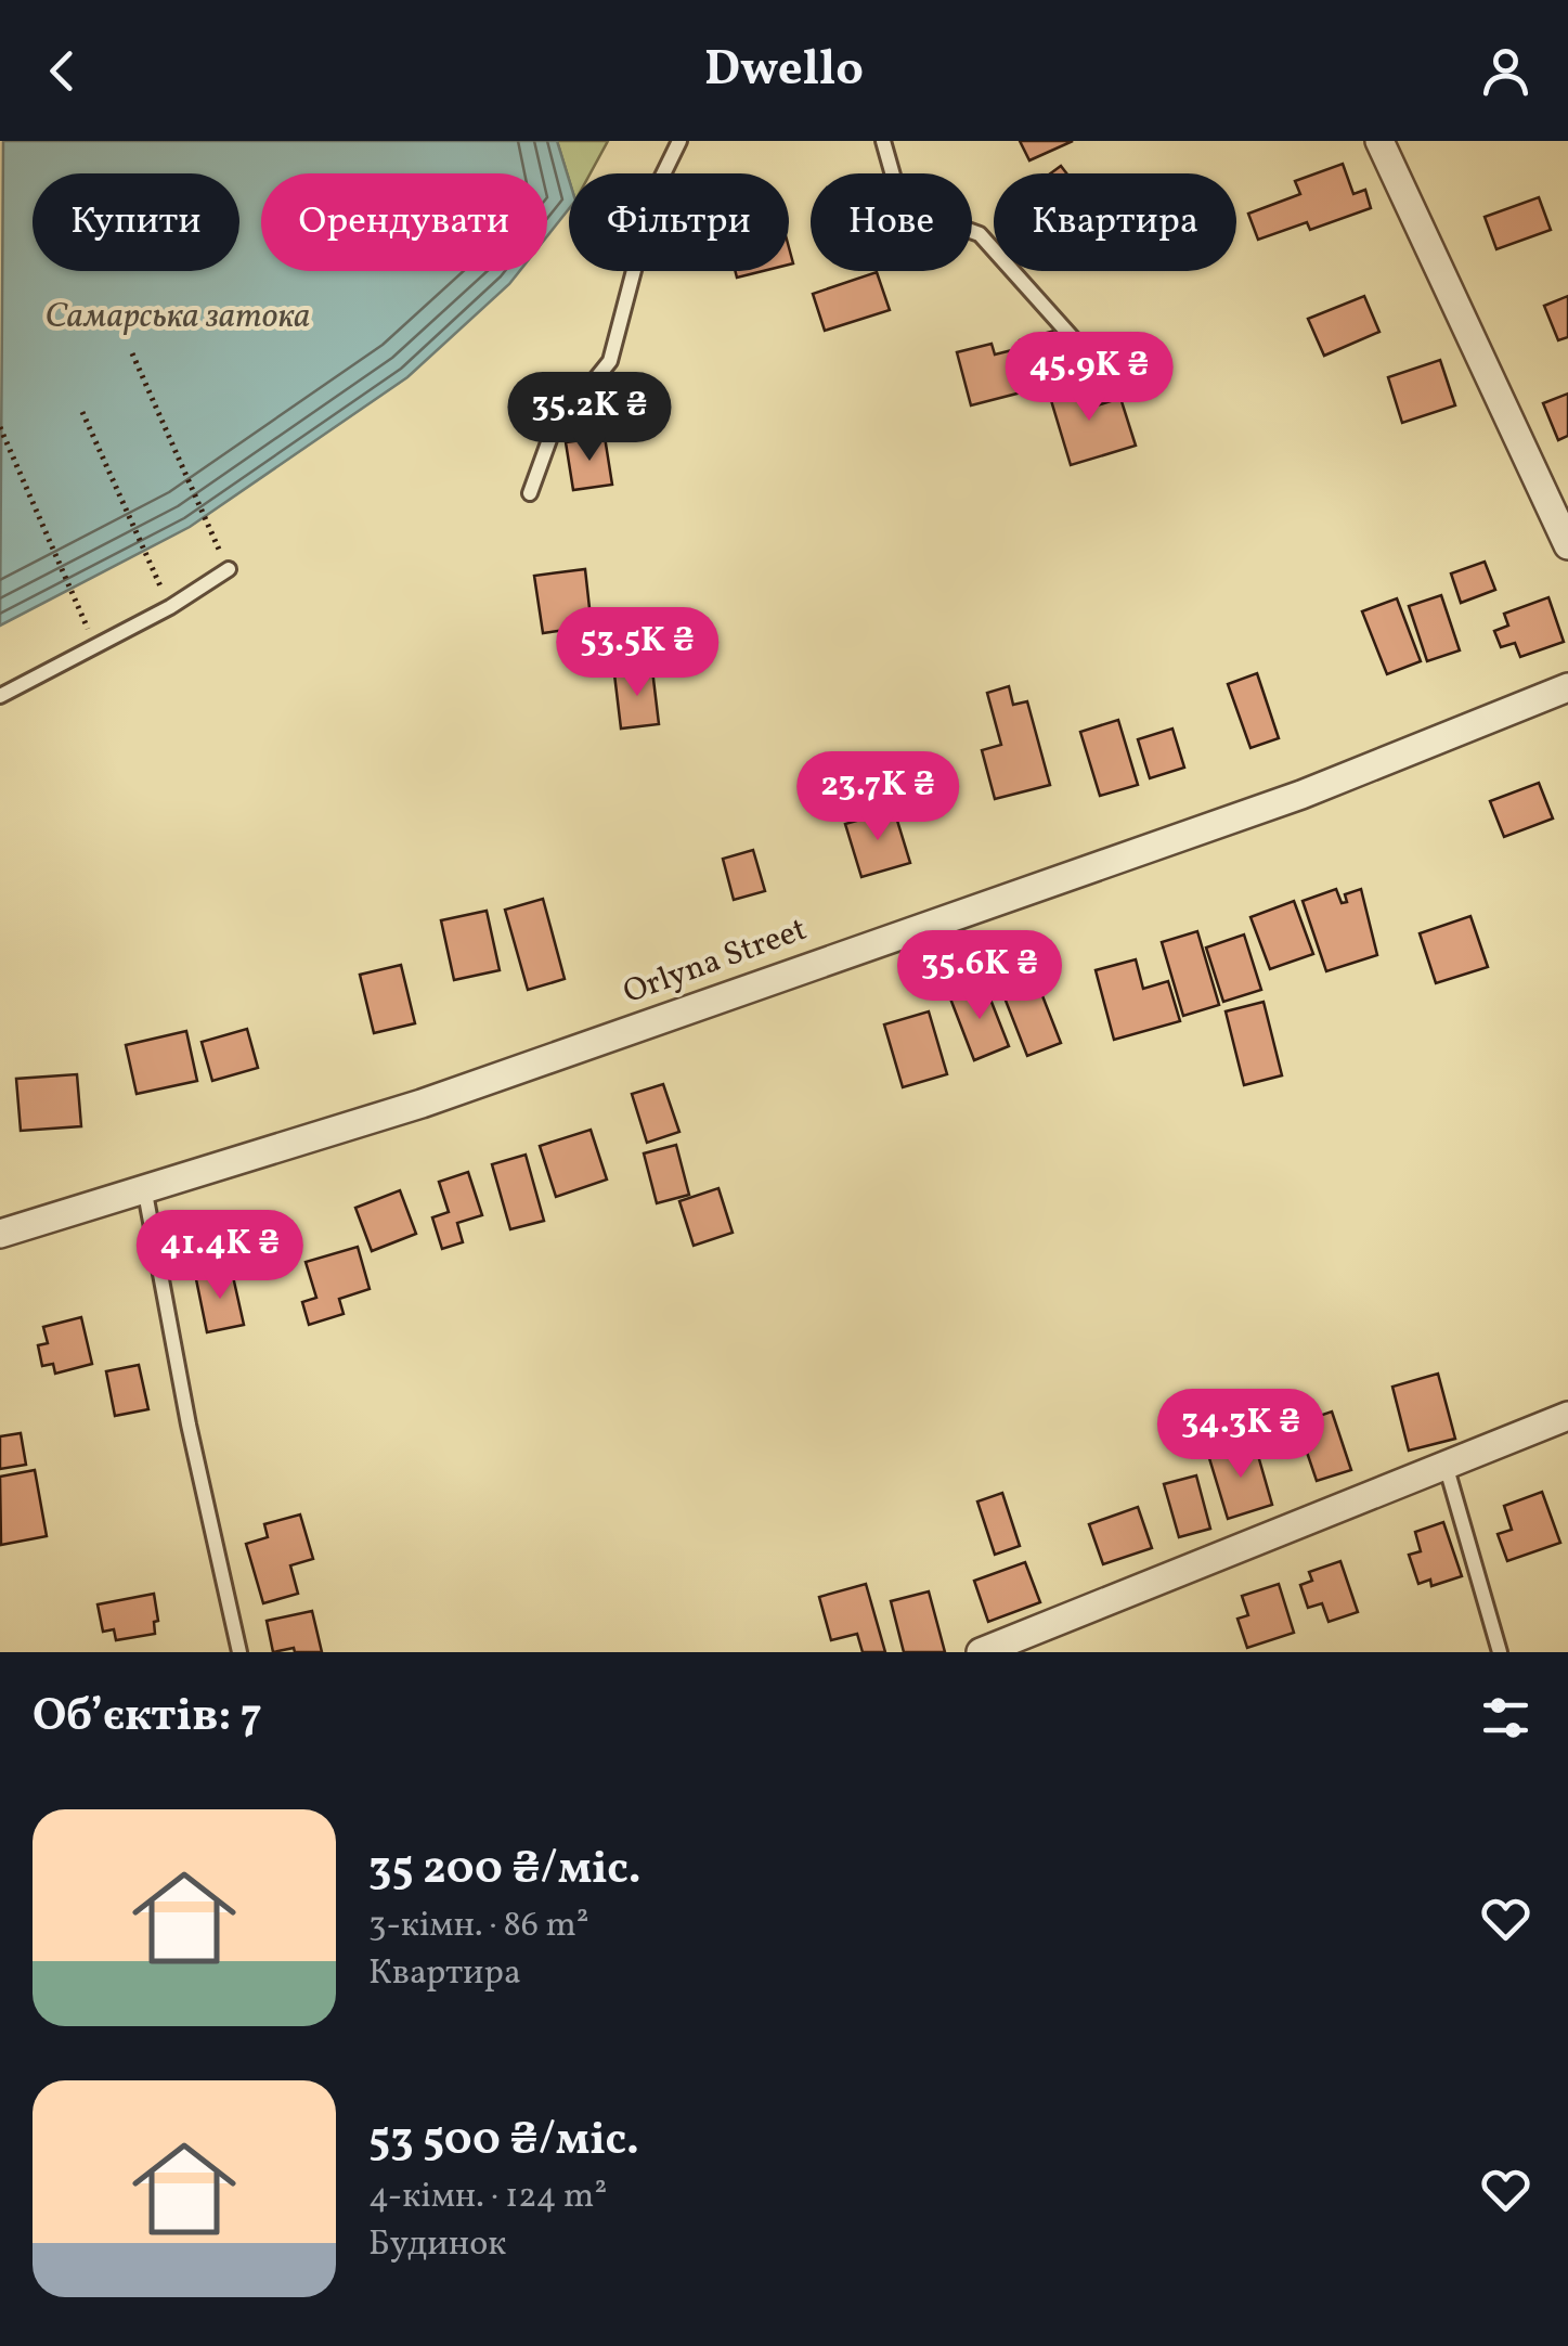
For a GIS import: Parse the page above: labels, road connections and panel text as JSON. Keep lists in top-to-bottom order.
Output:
{
  "streets": {
    "street": ["Orlyna Street"]
  },
  "water": ["Самарська затока"],
  "page": {
    "header": "Dwello",
    "chip": [
      "Купити",
      "Орендувати",
      "Фільтри",
      "Нове",
      "Квартира"
    ],
    "price": [
      "45.9K ₴",
      "35.2K ₴",
      "53.5K ₴",
      "23.7K ₴",
      "35.6K ₴",
      "41.4K ₴",
      "34.3K ₴"
    ],
    "heading": "Об’єктів: 7",
    "list": [
      {
        "name": "35 200 ₴/міс.",
        "note": "3-кімн. · 86 m² · Квартира"
      },
      {
        "name": "53 500 ₴/міс.",
        "note": "4-кімн. · 124 m² · Будинок"
      }
    ]
  }
}
